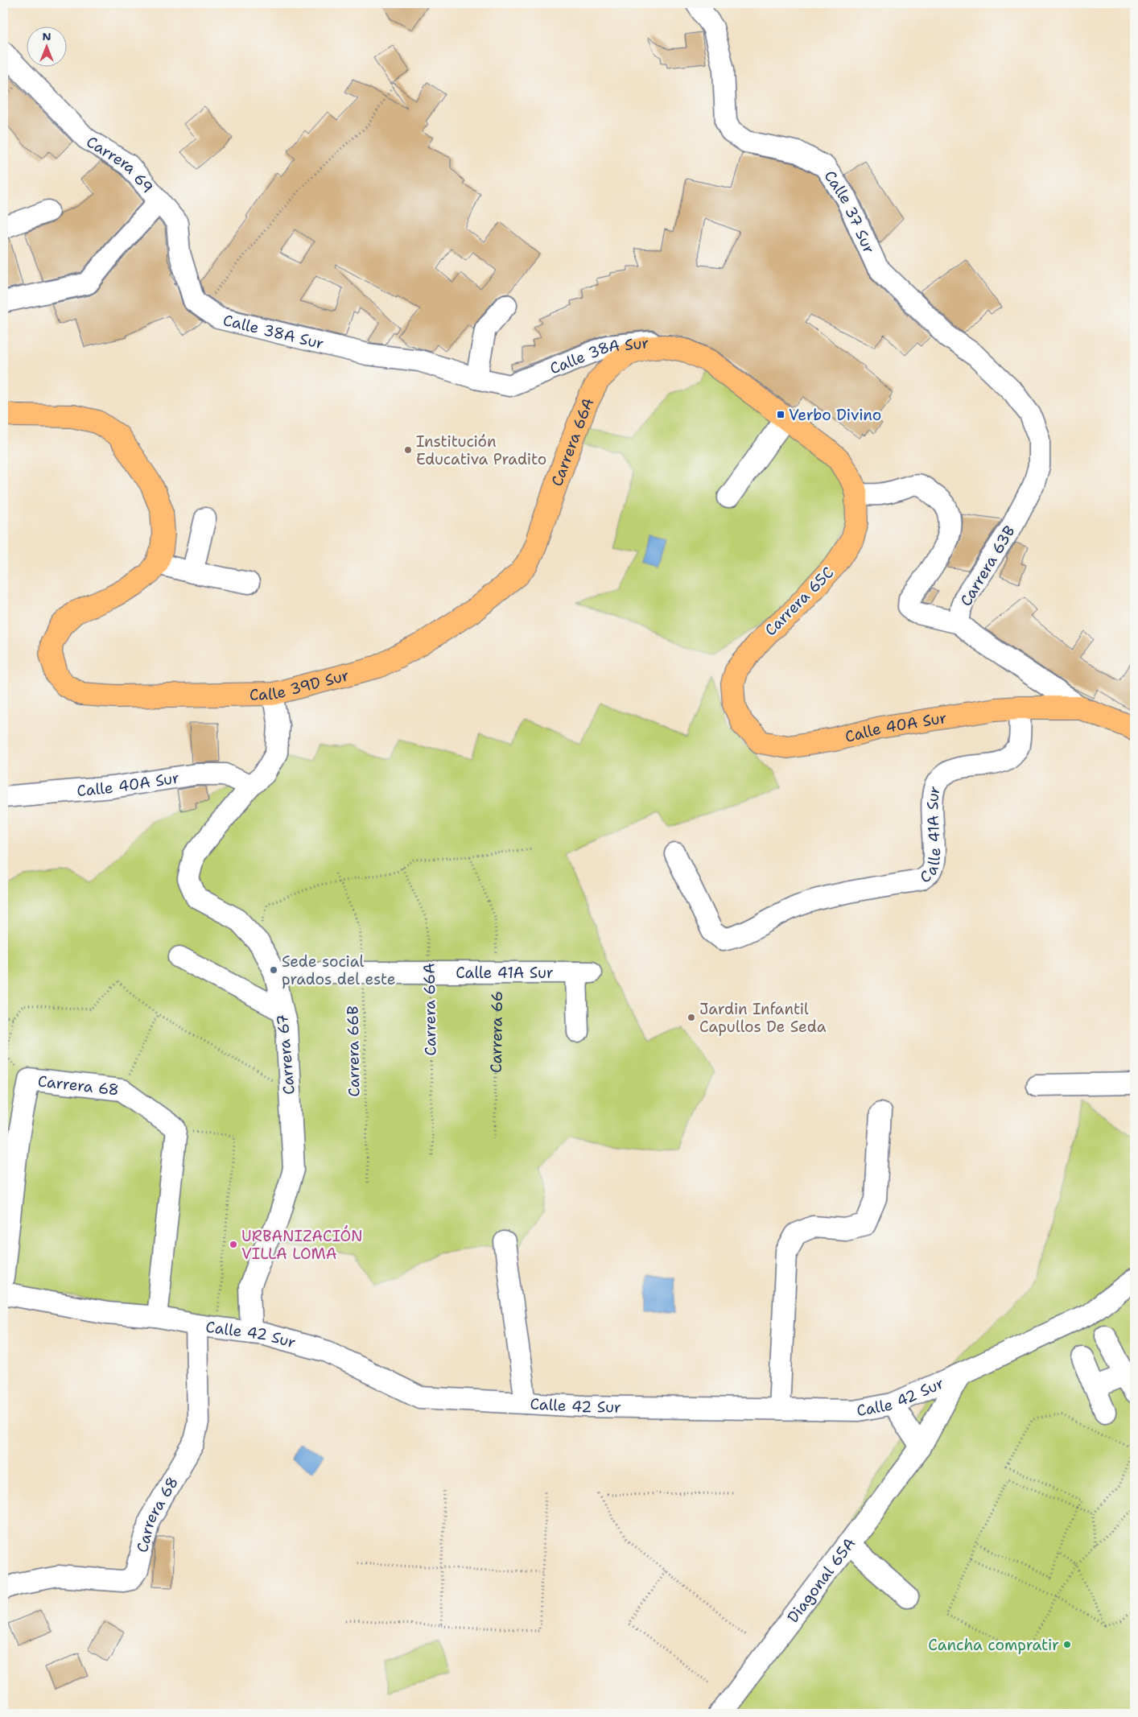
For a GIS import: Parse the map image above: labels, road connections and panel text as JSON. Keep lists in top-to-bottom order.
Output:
{
  "streets": {
    "main road": [
      "Calle 38A Sur",
      "Carrera 66A",
      "Carrera 63B",
      "Carrera 65C",
      "Calle 39D Sur",
      "Calle 40A Sur"
    ],
    "street": [
      "Carrera 69",
      "Calle 37 Sur",
      "Calle 41A Sur",
      "Carrera 67",
      "Carrera 68",
      "Calle 42 Sur",
      "Diagonal 65A"
    ],
    "path": ["Carrera 66", "Carrera 66B"]
  },
  "crossings": [
    ["Carrera 69", "Calle 38A Sur"],
    ["Calle 37 Sur", "Carrera 63B"],
    ["Calle 38A Sur", "Carrera 66A"],
    ["Calle 38A Sur", "Carrera 65C"],
    ["Carrera 66A", "Calle 39D Sur"],
    ["Carrera 66A", "Calle 41A Sur"],
    ["Carrera 63B", "Calle 40A Sur"],
    ["Carrera 65C", "Calle 40A Sur"],
    ["Calle 39D Sur", "Carrera 67"],
    ["Calle 40A Sur", "Calle 41A Sur"],
    ["Calle 40A Sur", "Carrera 67"],
    ["Calle 41A Sur", "Carrera 66"],
    ["Calle 41A Sur", "Carrera 66B"],
    ["Calle 41A Sur", "Carrera 67"],
    ["Carrera 67", "Calle 42 Sur"],
    ["Carrera 68", "Calle 42 Sur"],
    ["Calle 42 Sur", "Diagonal 65A"]
  ],
  "places": {
    "transit": ["Verbo Divino"],
    "other": [
      "Institución Educativa Pradito",
      "Sede social prados del este",
      "Jardin Infantil Capullos De Seda",
      "URBANIZACIÓN VILLA LOMA",
      "Cancha compratir"
    ]
  },
  "north": "top"
}
